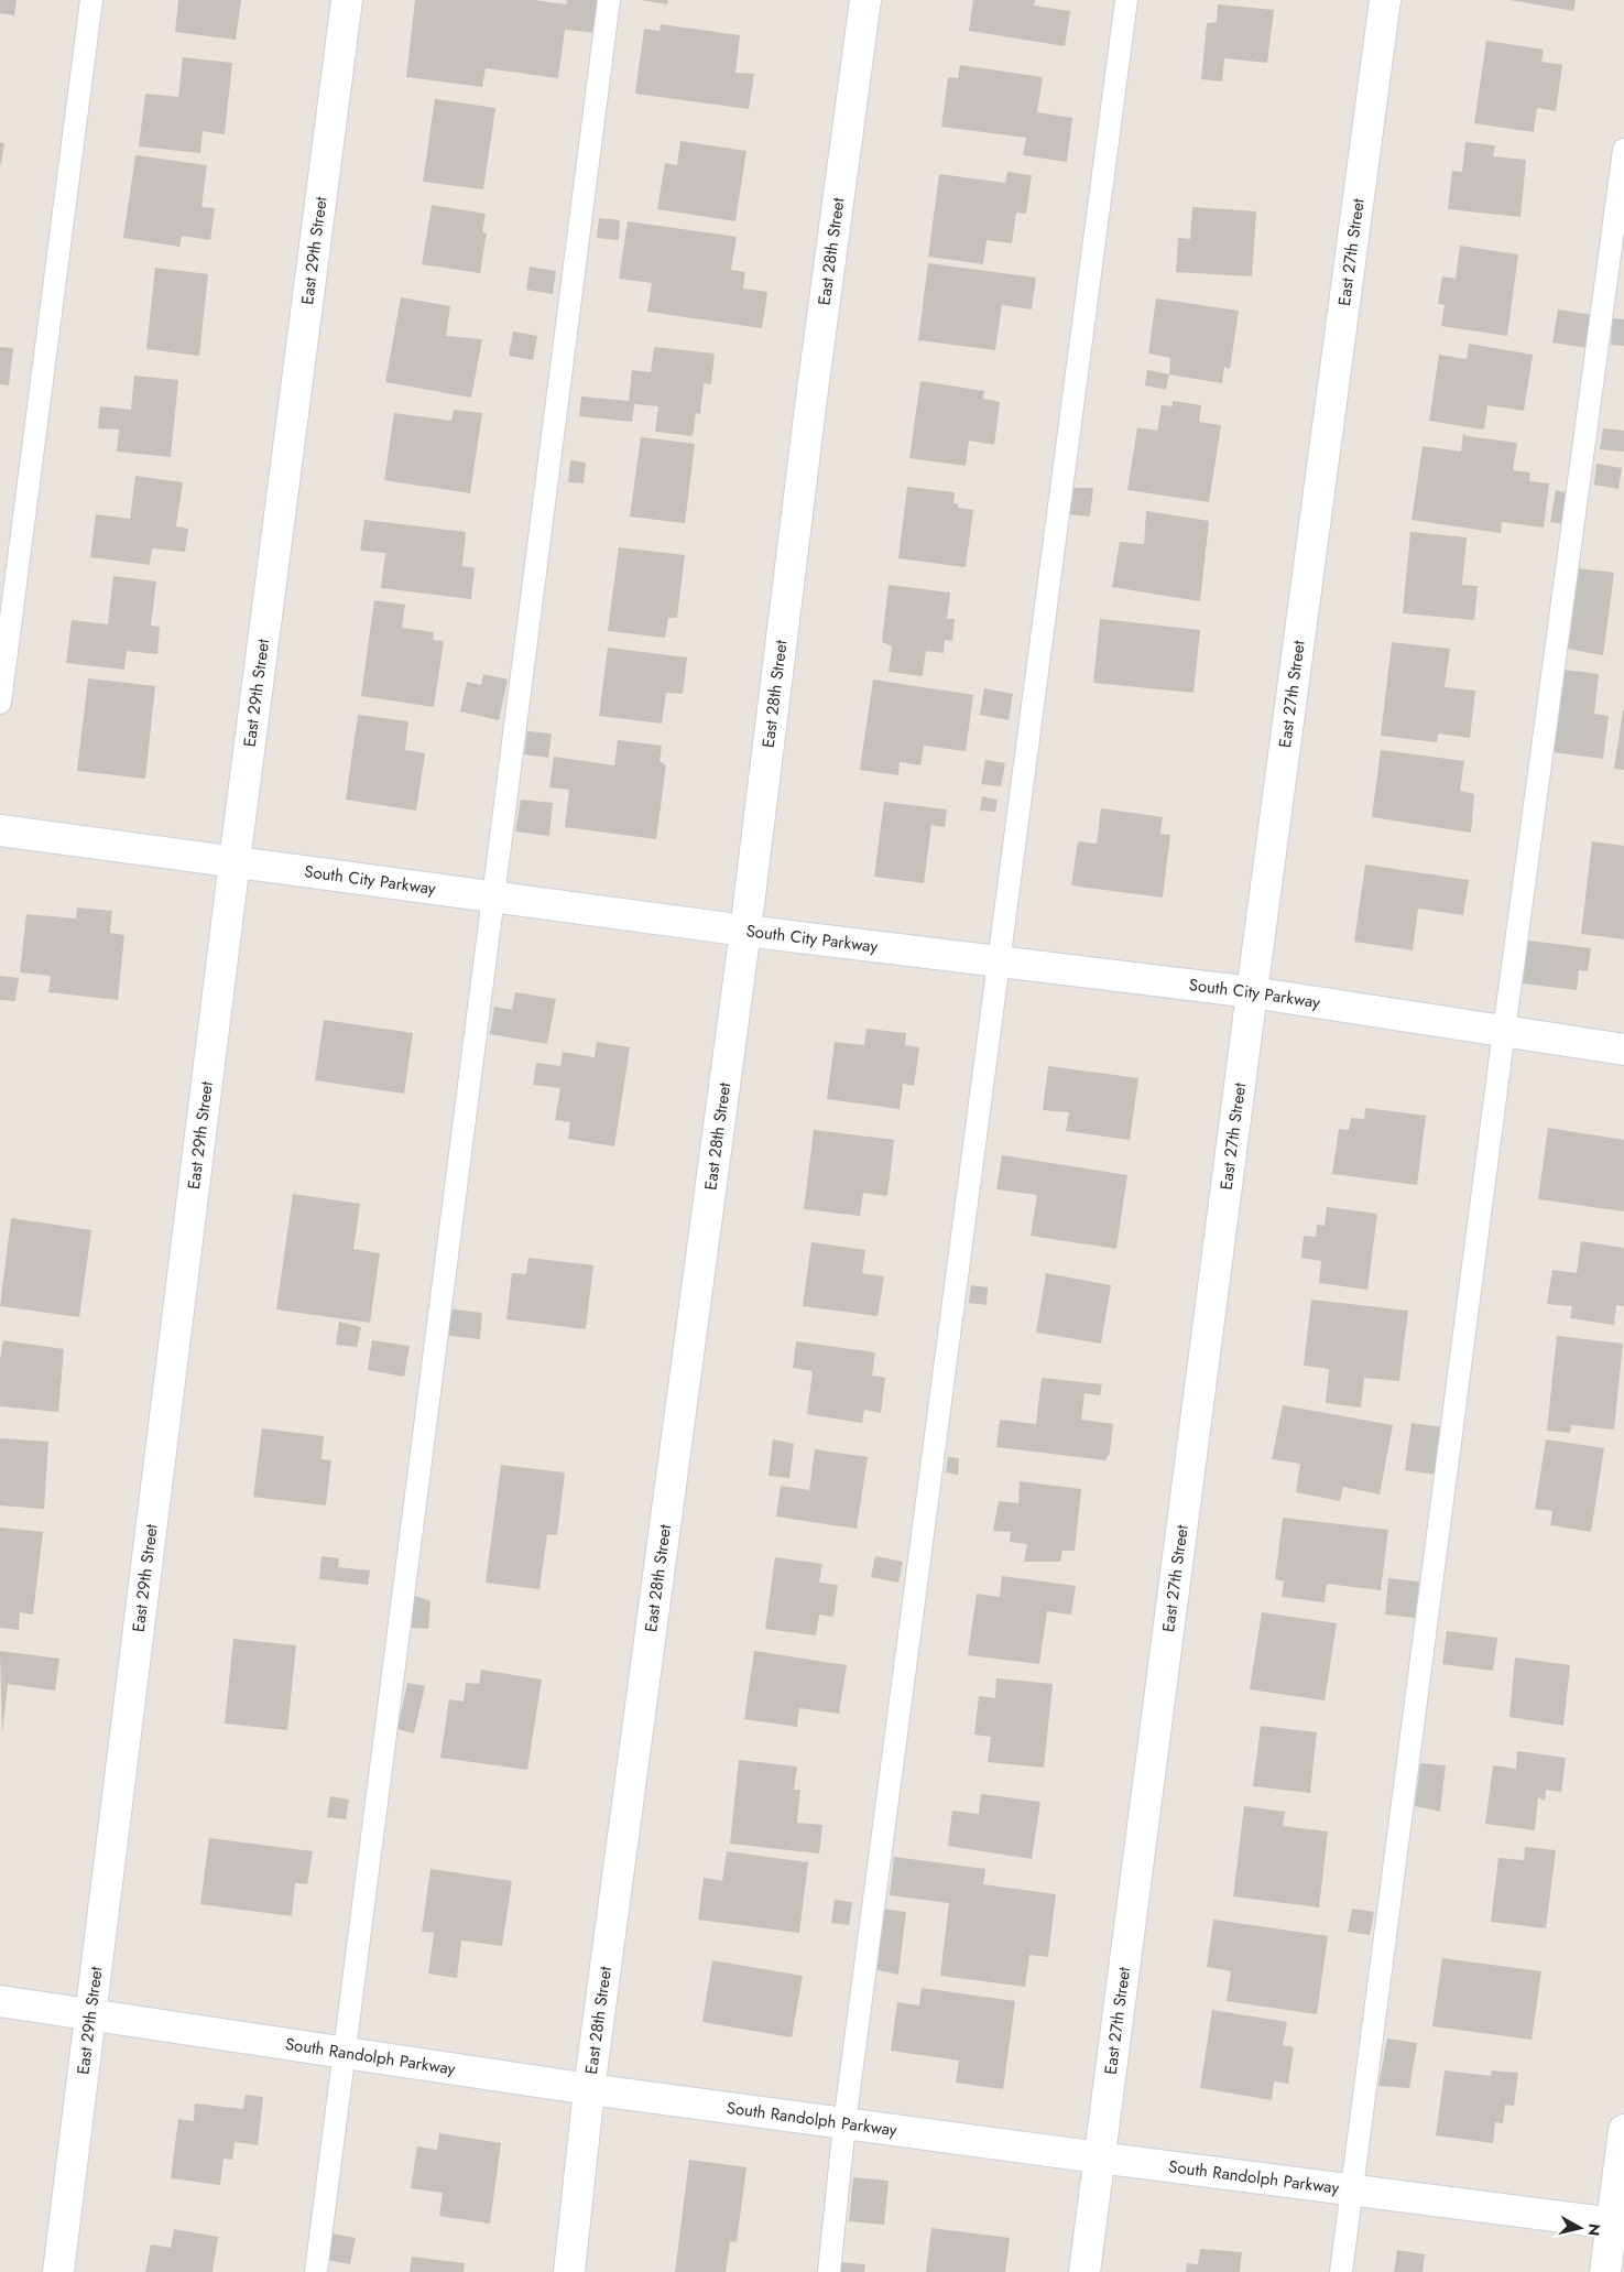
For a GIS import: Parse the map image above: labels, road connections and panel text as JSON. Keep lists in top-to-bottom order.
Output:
{
  "streets": {
    "street": [
      "East 29th Street",
      "East 28th Street",
      "East 27th Street",
      "South City Parkway",
      "South Randolph Parkway"
    ]
  },
  "crossings": [
    ["East 29th Street", "South City Parkway"],
    ["East 29th Street", "South Randolph Parkway"],
    ["East 28th Street", "South City Parkway"],
    ["East 28th Street", "South Randolph Parkway"],
    ["East 27th Street", "South City Parkway"],
    ["East 27th Street", "South Randolph Parkway"]
  ],
  "north": "right"
}
